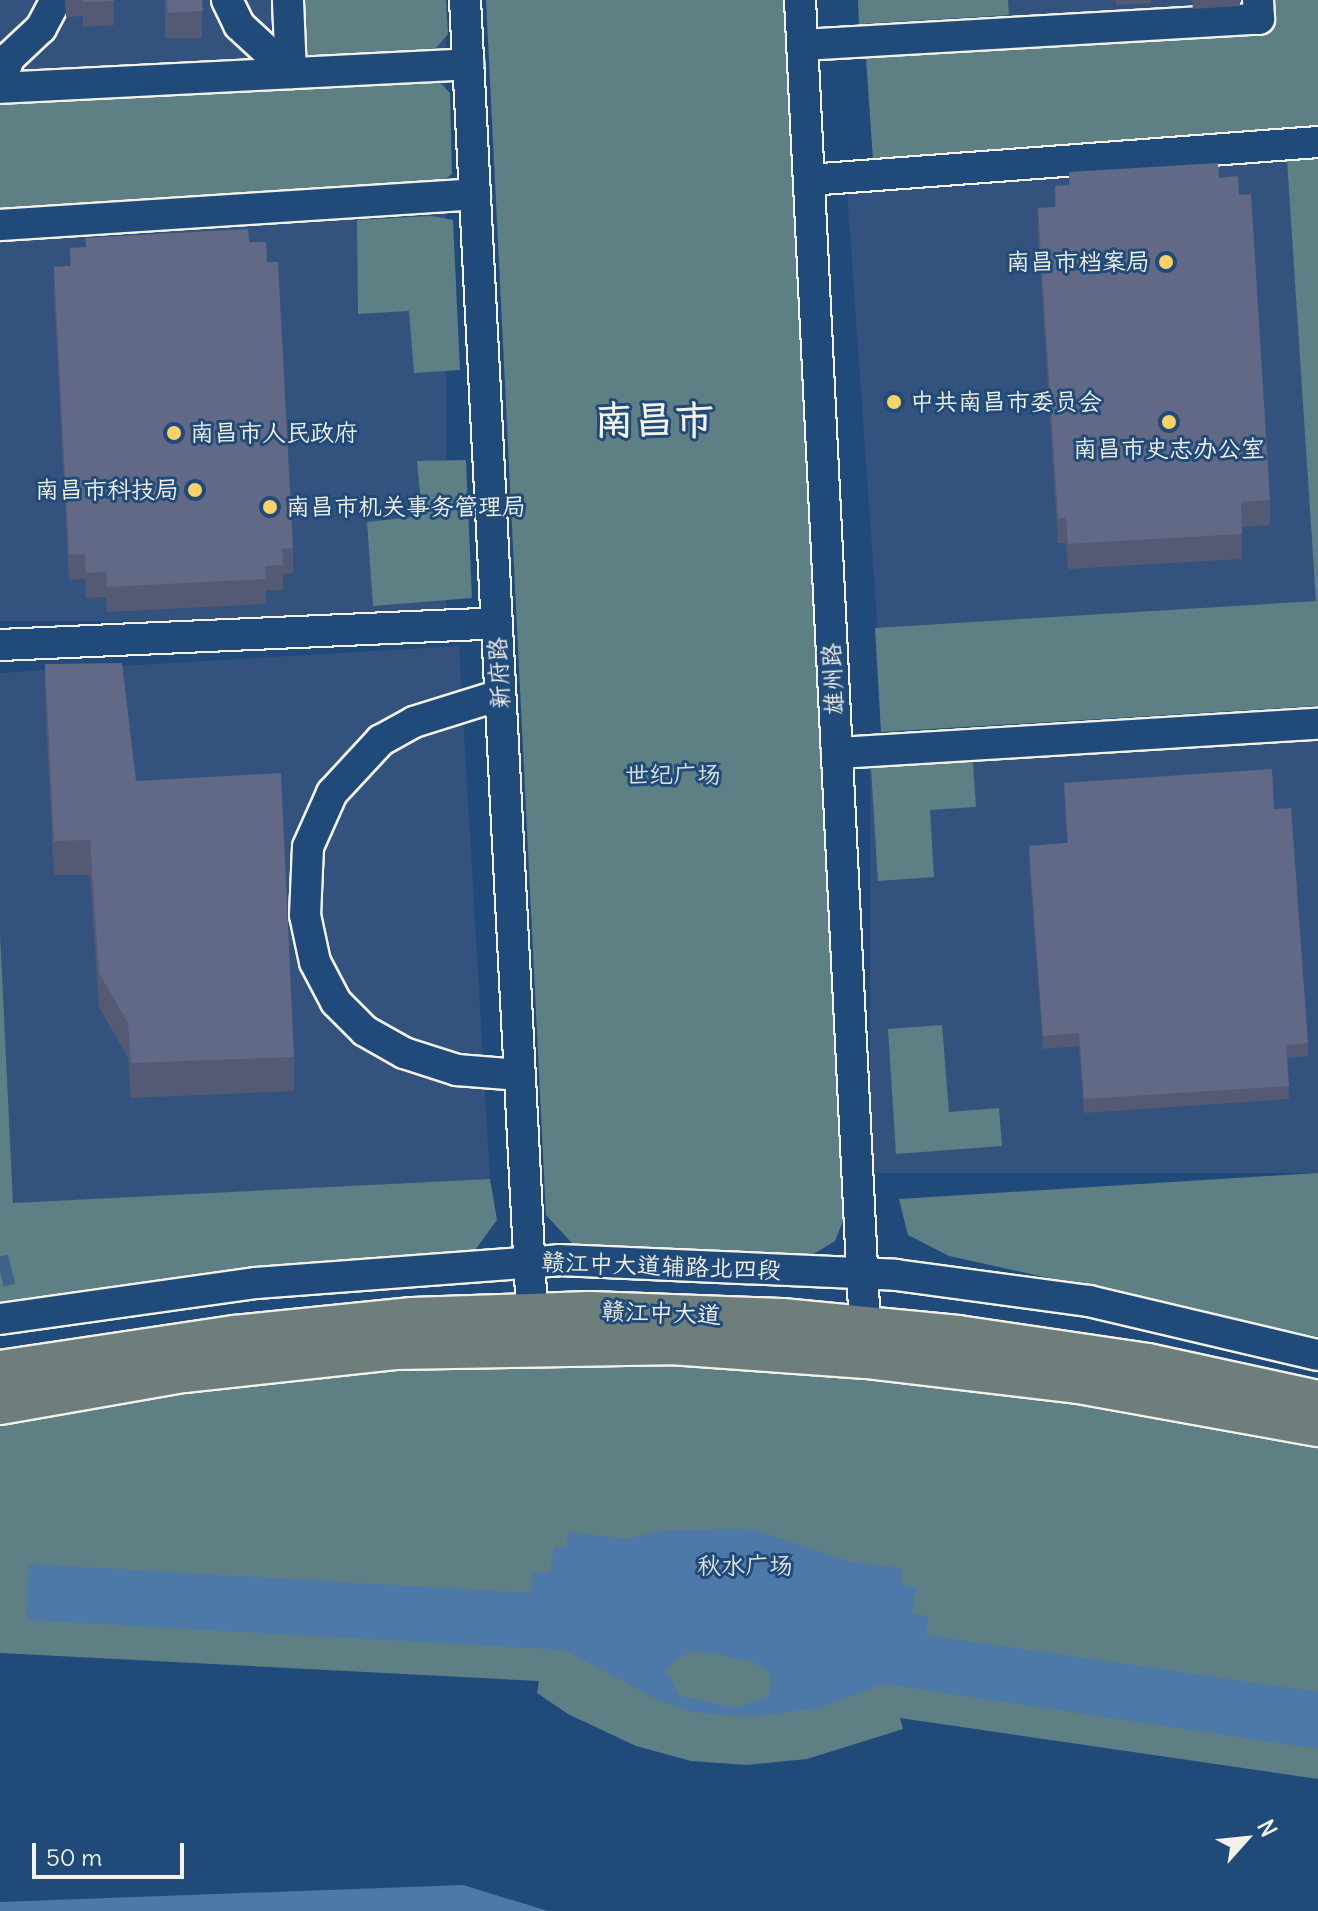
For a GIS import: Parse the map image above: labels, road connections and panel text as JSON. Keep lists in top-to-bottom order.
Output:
{
  "streets": {
    "main road": ["赣江中大道"],
    "street": ["新府路", "雄州路", "赣江中大道辅路北四段"]
  },
  "crossings": [
    ["新府路", "赣江中大道辅路北四段"],
    ["新府路", "赣江中大道"],
    ["雄州路", "赣江中大道辅路北四段"],
    ["雄州路", "赣江中大道"]
  ],
  "districts": ["南昌市"],
  "parks": ["世纪广场", "秋水广场"],
  "places": [
    "南昌市档案局",
    "中共南昌市委员会",
    "南昌市史志办公室",
    "南昌市人民政府",
    "南昌市科技局",
    "南昌市机关事务管理局"
  ],
  "scale_bar": "50 m",
  "north": "top right"
}
